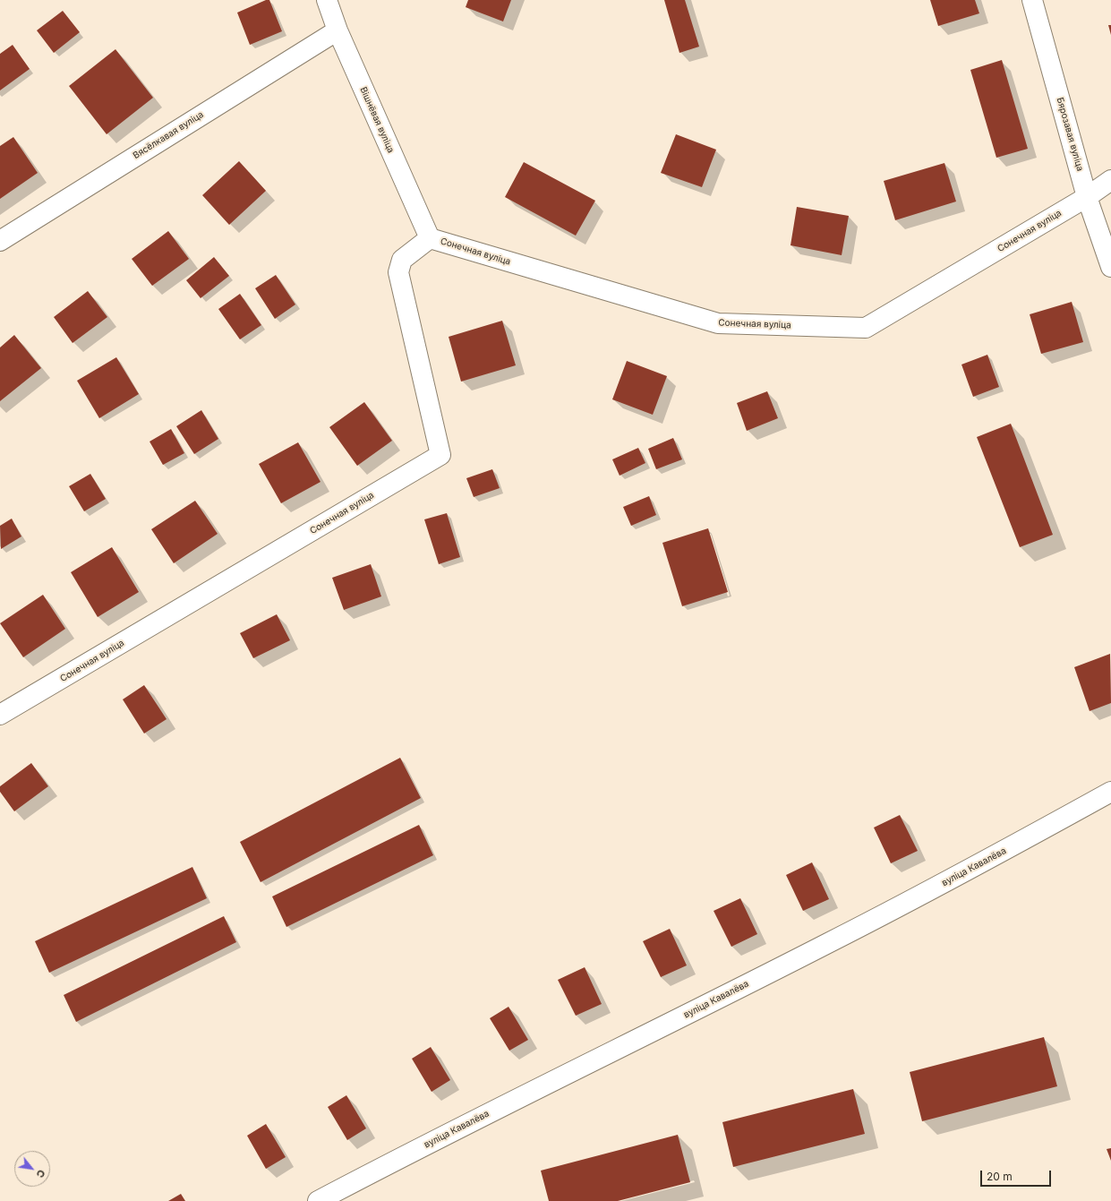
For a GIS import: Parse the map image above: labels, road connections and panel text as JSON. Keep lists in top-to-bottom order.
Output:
{
  "streets": {
    "street": [
      "Вішнёвая вуліца",
      "Бярозавая вуліца",
      "Вясёлкавая вуліца",
      "Сонечная вуліца",
      "вуліца Кавалёва"
    ]
  },
  "crossings": [
    ["Вішнёвая вуліца", "Вясёлкавая вуліца"],
    ["Вішнёвая вуліца", "Сонечная вуліца"],
    ["Бярозавая вуліца", "Сонечная вуліца"]
  ],
  "scale_bar": "20 m",
  "north": "bottom right"
}
